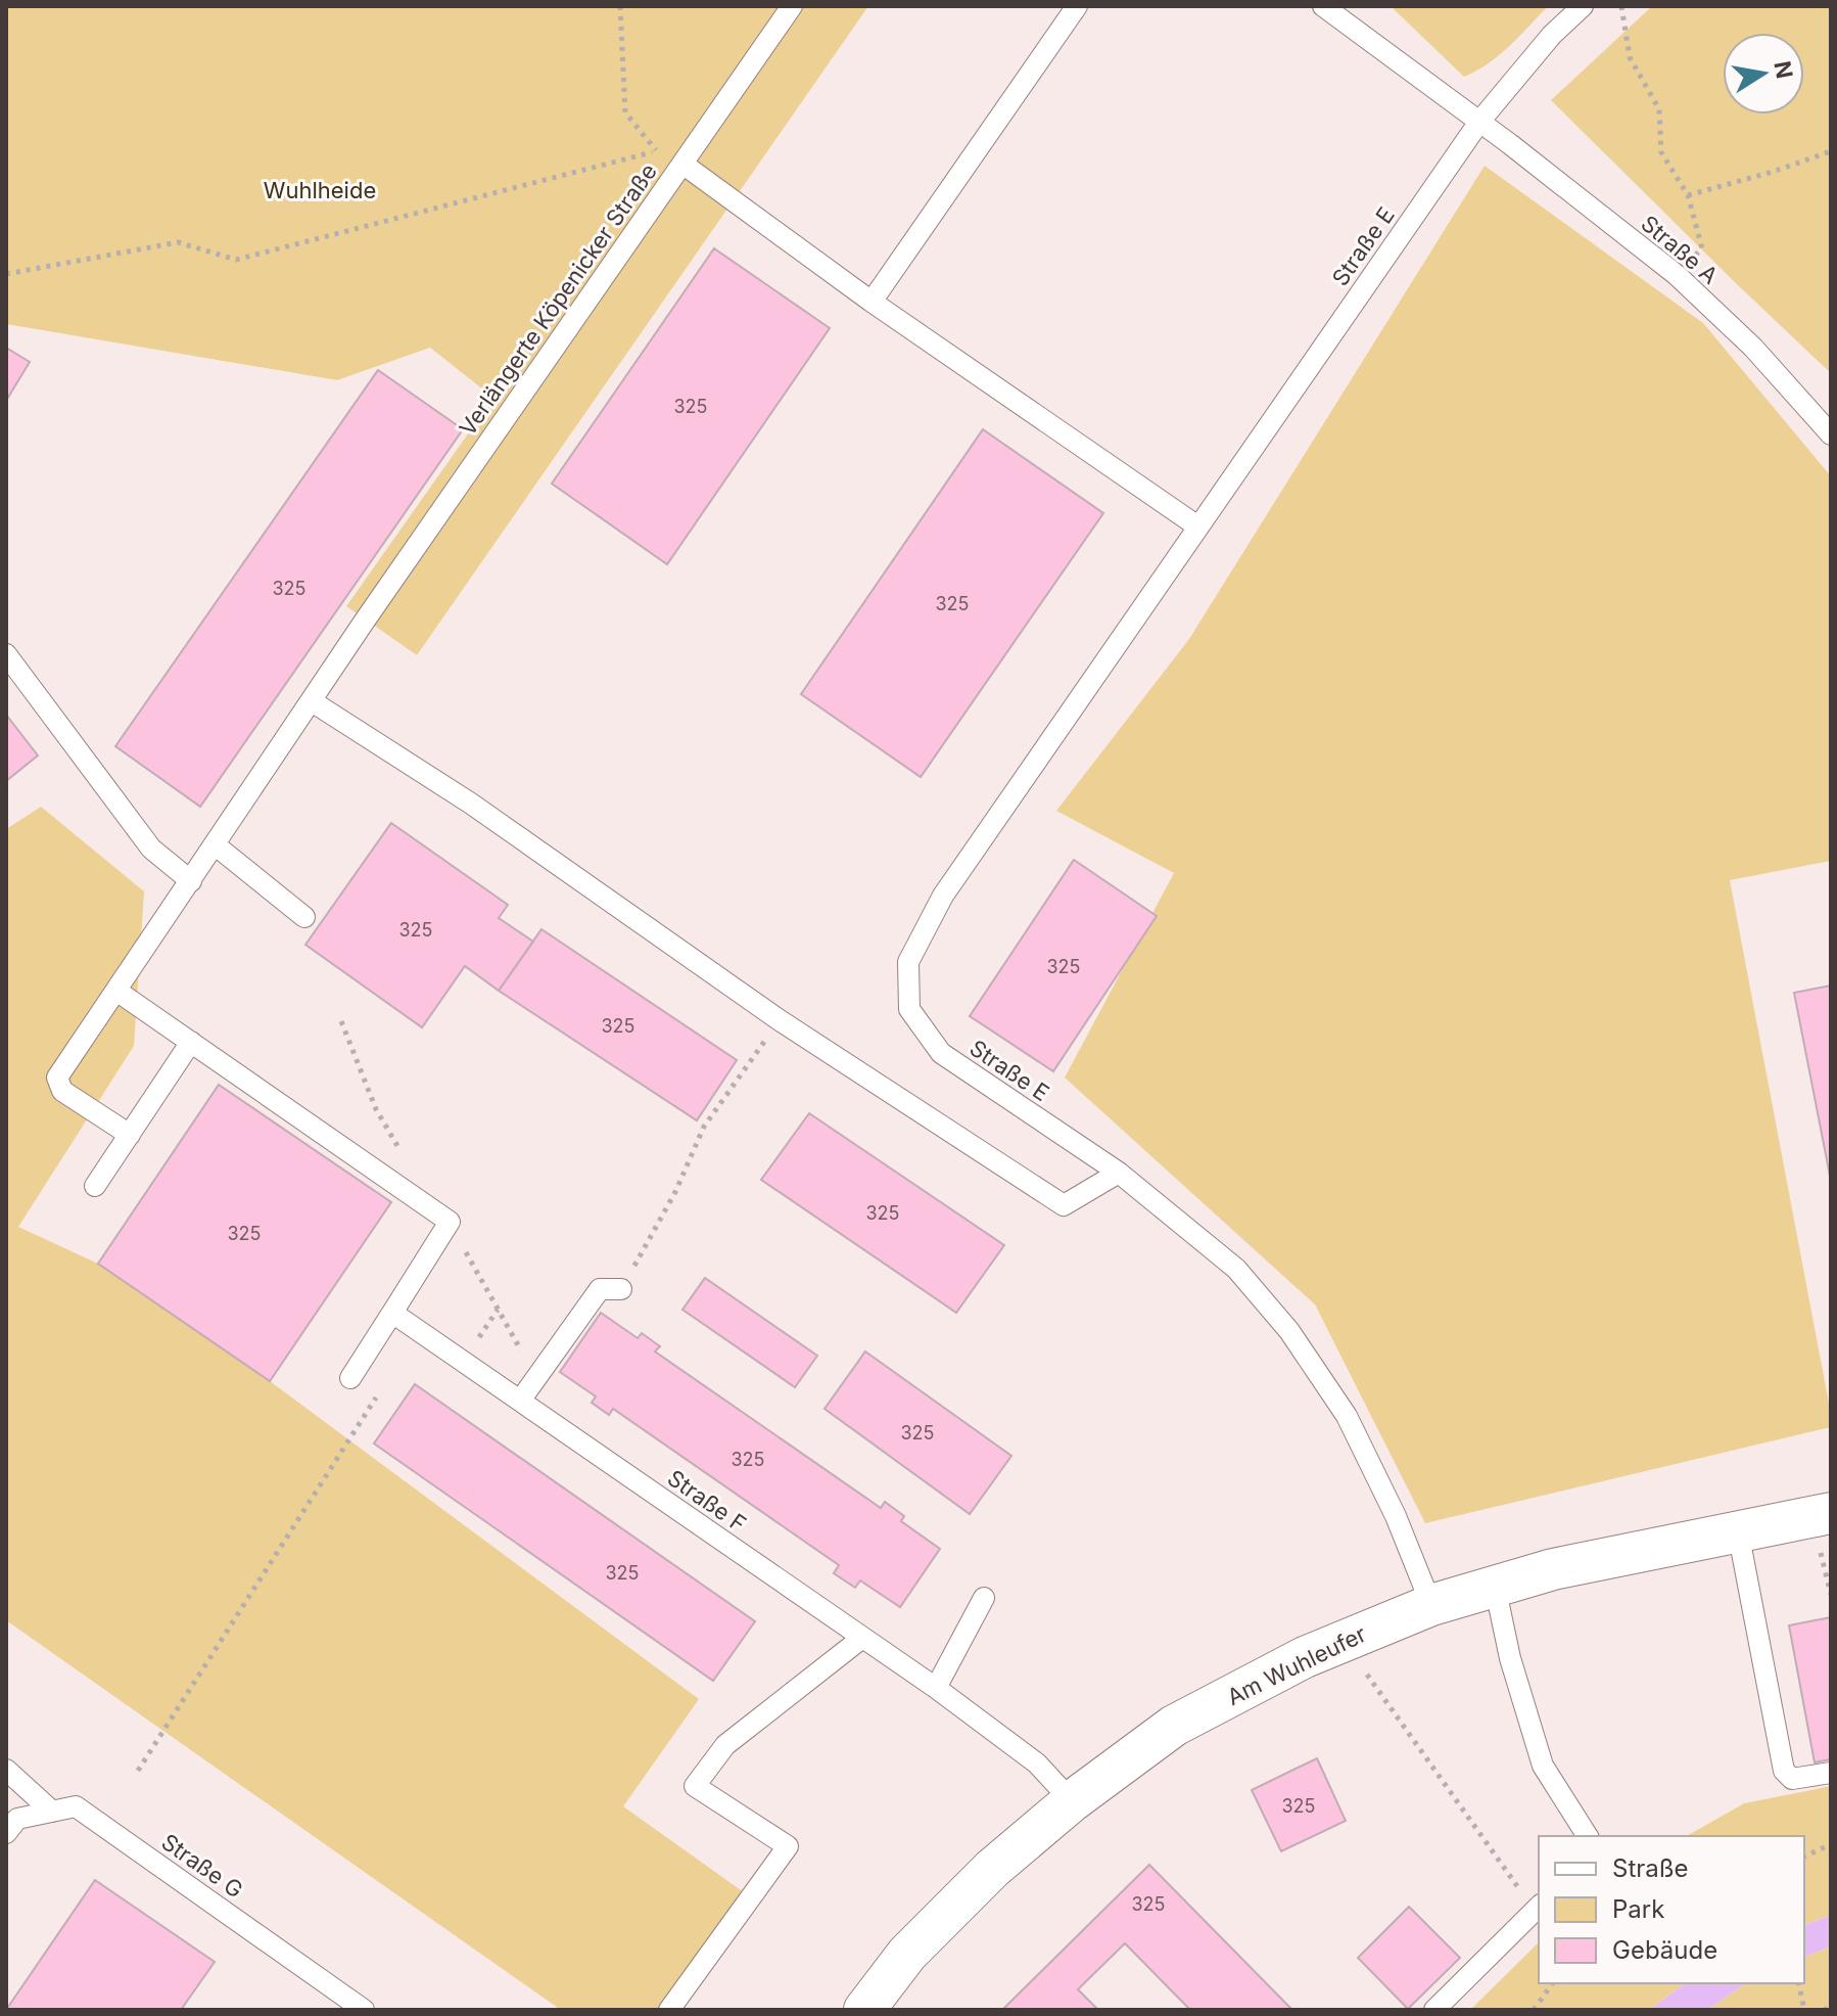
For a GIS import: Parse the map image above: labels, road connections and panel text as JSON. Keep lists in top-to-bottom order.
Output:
{
  "streets": {
    "street": ["Am Wuhleufer"],
    "lane": [
      "Straße E",
      "Straße A",
      "Verlängerte Köpenicker Straße",
      "Straße F",
      "Straße G"
    ]
  },
  "crossings": [
    ["Straße E", "Straße A"],
    ["Straße E", "Am Wuhleufer"],
    ["Straße F", "Am Wuhleufer"]
  ],
  "parks": ["Wuhlheide"],
  "house_numbers": [
    "325",
    "325",
    "325",
    "325",
    "325",
    "325",
    "325",
    "325",
    "325",
    "325",
    "325",
    "325",
    "325"
  ],
  "legend": ["Straße", "Park", "Gebäude"],
  "north": "right"
}
